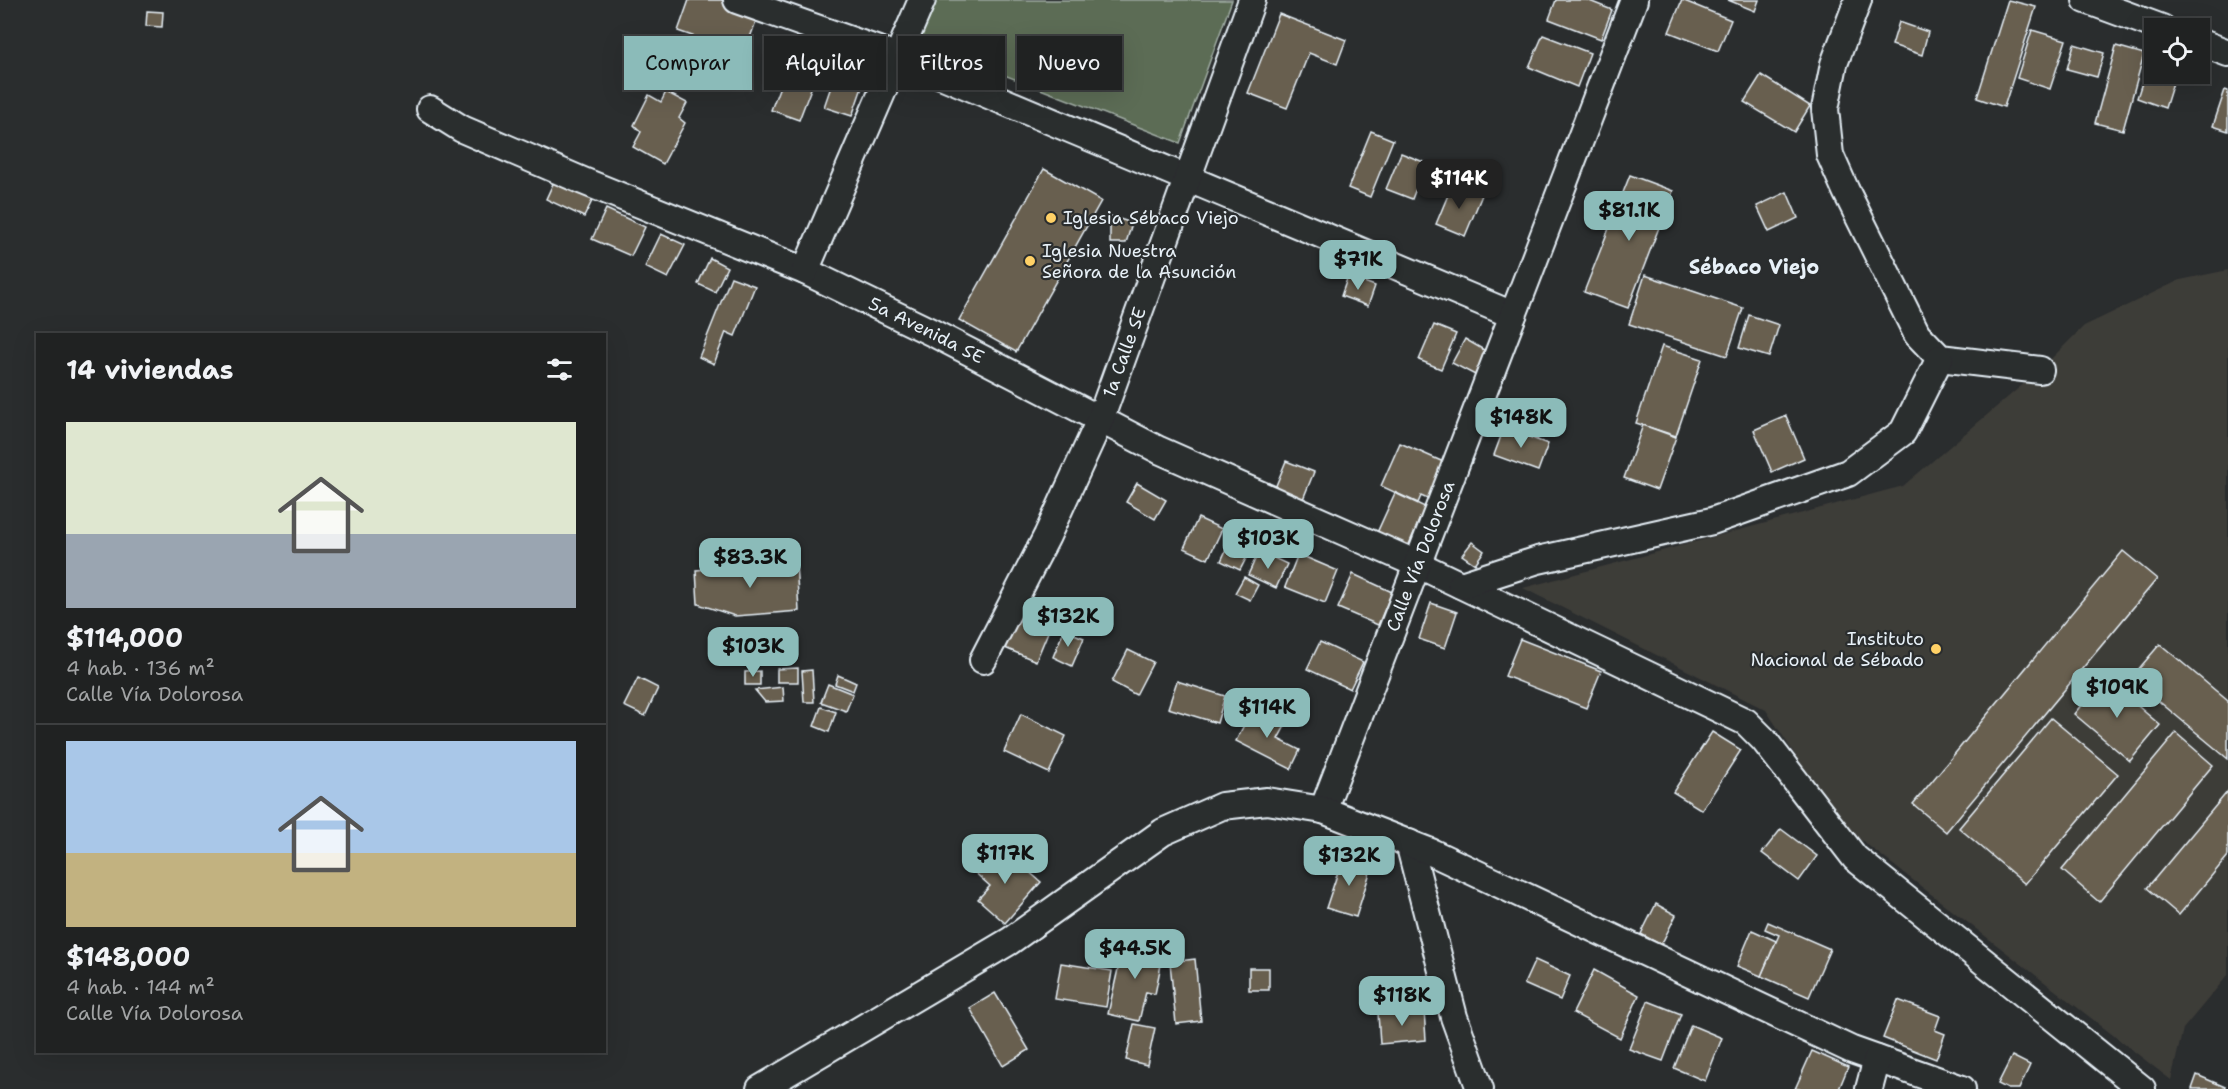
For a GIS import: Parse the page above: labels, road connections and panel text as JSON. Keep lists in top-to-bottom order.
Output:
{
  "streets": {
    "street": ["5a Avenida SE", "1a Calle SE", "Calle Vía Dolorosa"]
  },
  "crossings": [
    ["5a Avenida SE", "1a Calle SE"],
    ["5a Avenida SE", "Calle Vía Dolorosa"]
  ],
  "districts": ["Sébaco Viejo"],
  "places": ["Iglesia Sébaco Viejo", "Iglesia Nuestra Señora de la Asunción", "Instituto Nacional de Sébado"],
  "page": {
    "chip": [
      "Comprar",
      "Alquilar",
      "Filtros",
      "Nuevo"
    ],
    "price": [
      "$114K",
      "$81.1K",
      "$71K",
      "$148K",
      "$103K",
      "$83.3K",
      "$132K",
      "$103K",
      "$109K",
      "$114K",
      "$117K",
      "$132K",
      "$44.5K",
      "$118K"
    ],
    "heading": "14 viviendas",
    "list": [
      {
        "name": "$114,000",
        "note": "4 hab. · 136 m² · Calle Vía Dolorosa"
      },
      {
        "name": "$148,000",
        "note": "4 hab. · 144 m² · Calle Vía Dolorosa"
      }
    ]
  }
}
